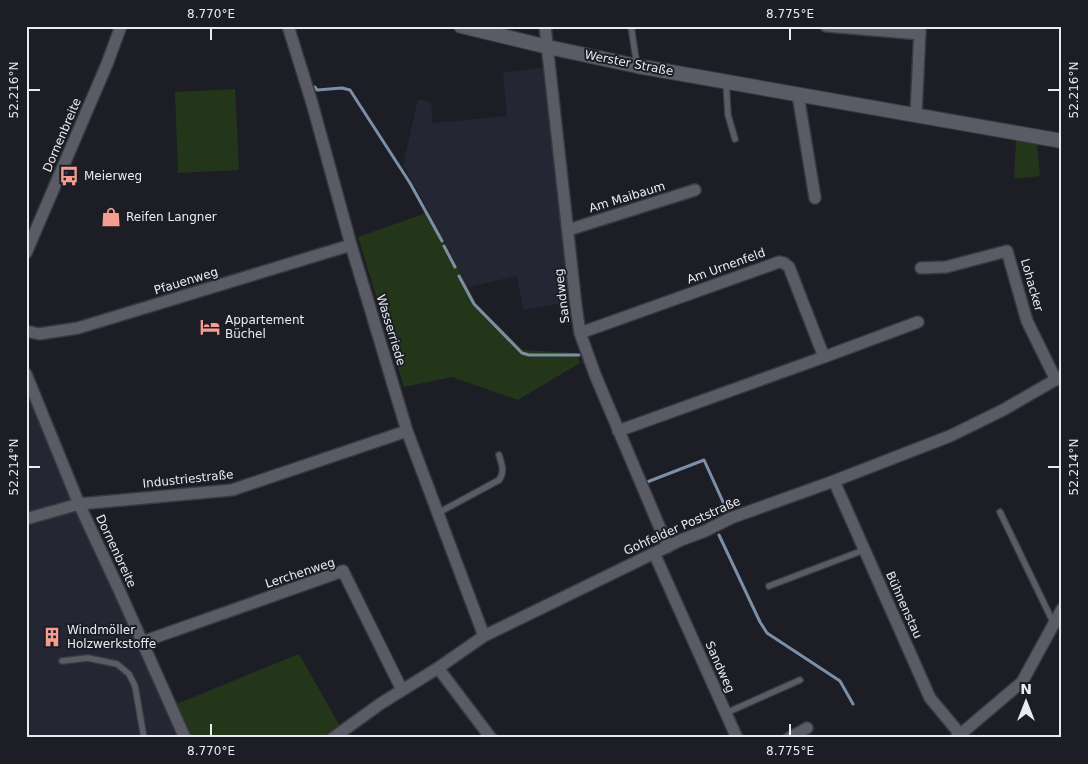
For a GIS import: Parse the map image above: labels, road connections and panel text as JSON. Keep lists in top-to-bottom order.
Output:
{
  "streets": {
    "main road": ["Werster Straße"],
    "street": [
      "Dornenbreite",
      "Am Maibaum",
      "Am Urnenfeld",
      "Pfauenweg",
      "Lohacker",
      "Sandweg",
      "Wasserriede",
      "Industriestraße",
      "Gohfelder Poststraße",
      "Lerchenweg",
      "Bühnenstau"
    ]
  },
  "crossings": [
    ["Werster Straße", "Sandweg"],
    ["Dornenbreite", "Industriestraße"],
    ["Dornenbreite", "Lerchenweg"],
    ["Am Maibaum", "Sandweg"],
    ["Am Urnenfeld", "Sandweg"],
    ["Pfauenweg", "Wasserriede"],
    ["Lohacker", "Gohfelder Poststraße"],
    ["Sandweg", "Gohfelder Poststraße"],
    ["Wasserriede", "Industriestraße"],
    ["Wasserriede", "Gohfelder Poststraße"],
    ["Gohfelder Poststraße", "Lerchenweg"],
    ["Gohfelder Poststraße", "Bühnenstau"]
  ],
  "places": {
    "bus stop": ["Meierweg"],
    "shop": ["Reifen Langner"],
    "hotel": ["Appartement Büchel"],
    "building": ["Windmöller Holzwerkstoffe"]
  },
  "north": "top",
  "coordinates": [
    "8.770°E",
    "8.775°E",
    "52.216°N",
    "52.214°N"
  ]
}
